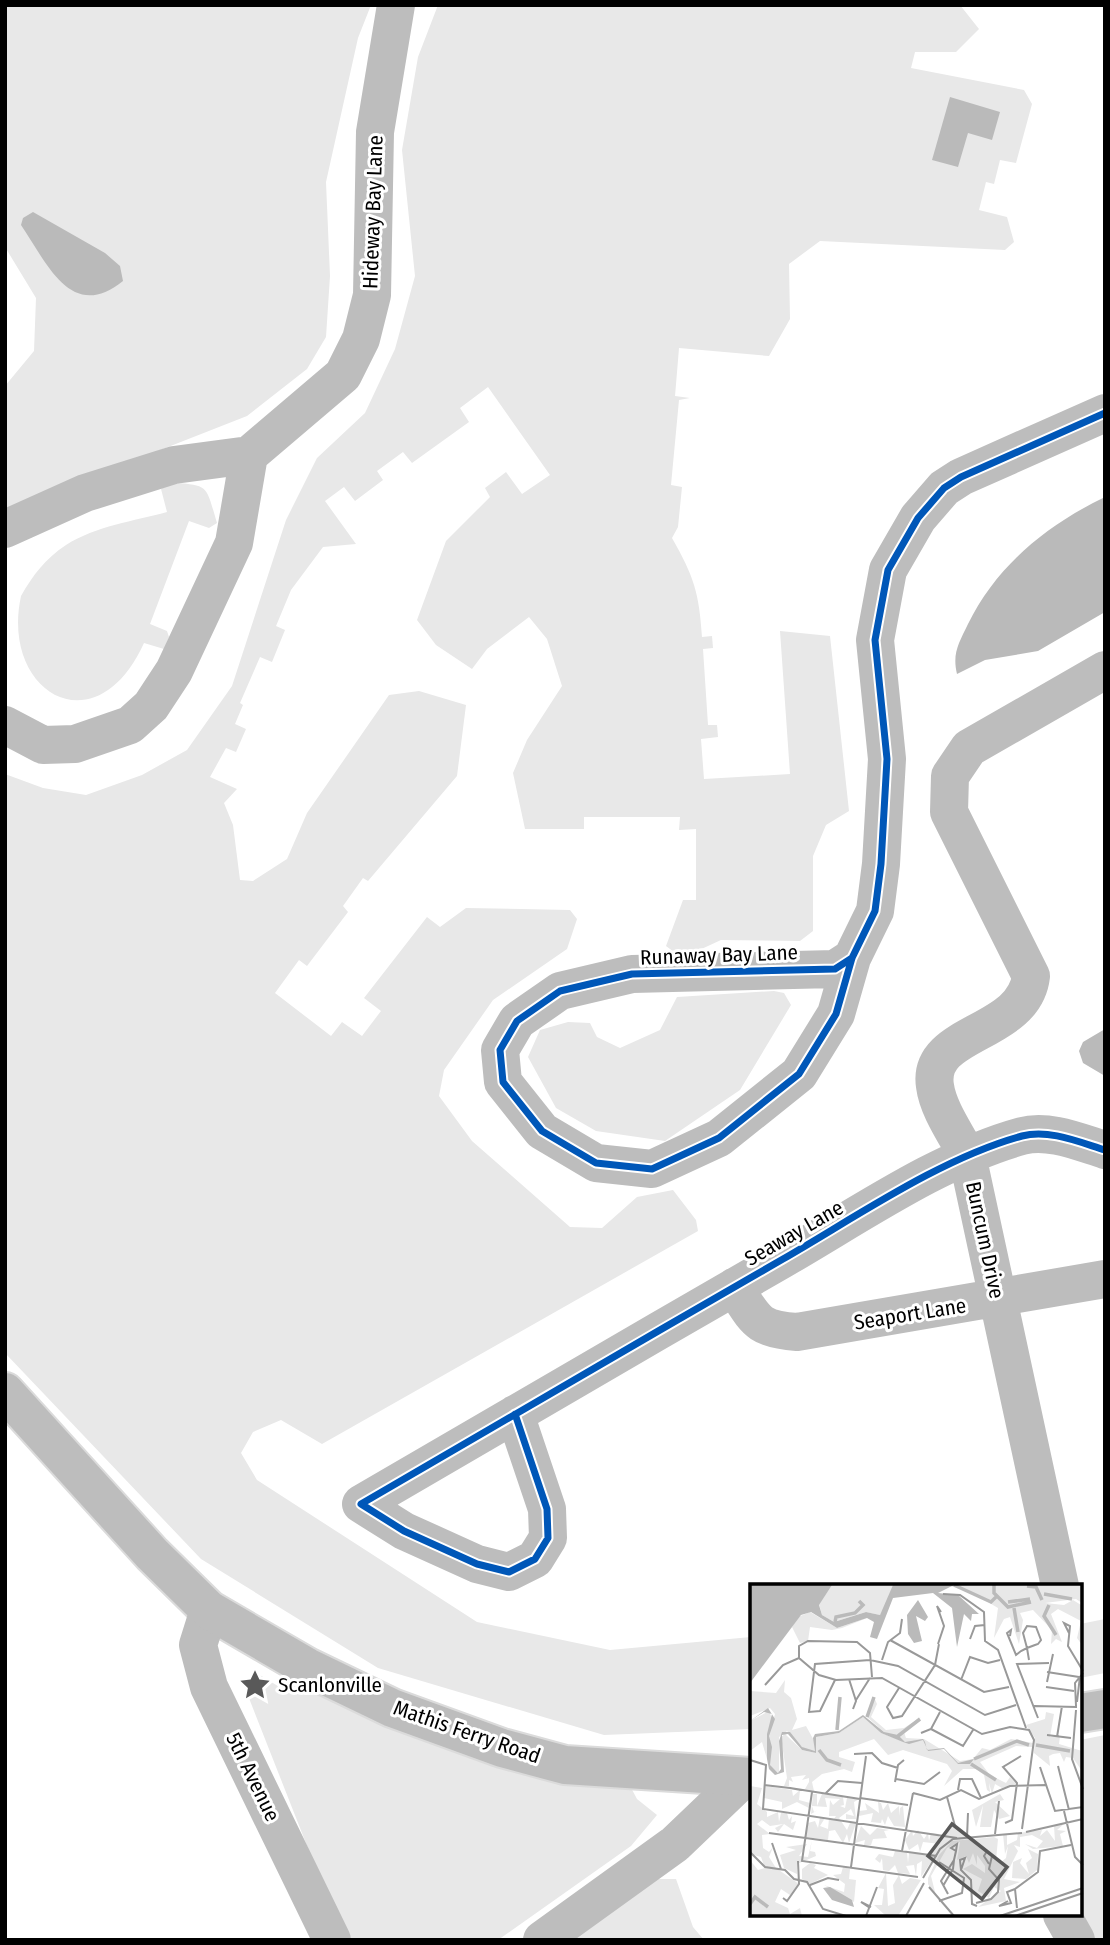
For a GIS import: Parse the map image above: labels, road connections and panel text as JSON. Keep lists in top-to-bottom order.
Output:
{
  "streets": {
    "street": [
      "Hideway Bay Lane",
      "Runaway Bay Lane",
      "Seaway Lane",
      "Buncum Drive",
      "Seaport Lane",
      "Mathis Ferry Road",
      "5th Avenue"
    ]
  },
  "crossings": [
    ["Seaway Lane", "Buncum Drive"],
    ["Seaway Lane", "Seaport Lane"],
    ["Buncum Drive", "Seaport Lane"],
    ["Mathis Ferry Road", "5th Avenue"]
  ],
  "places": {
    "place": ["Scanlonville"]
  }
}
